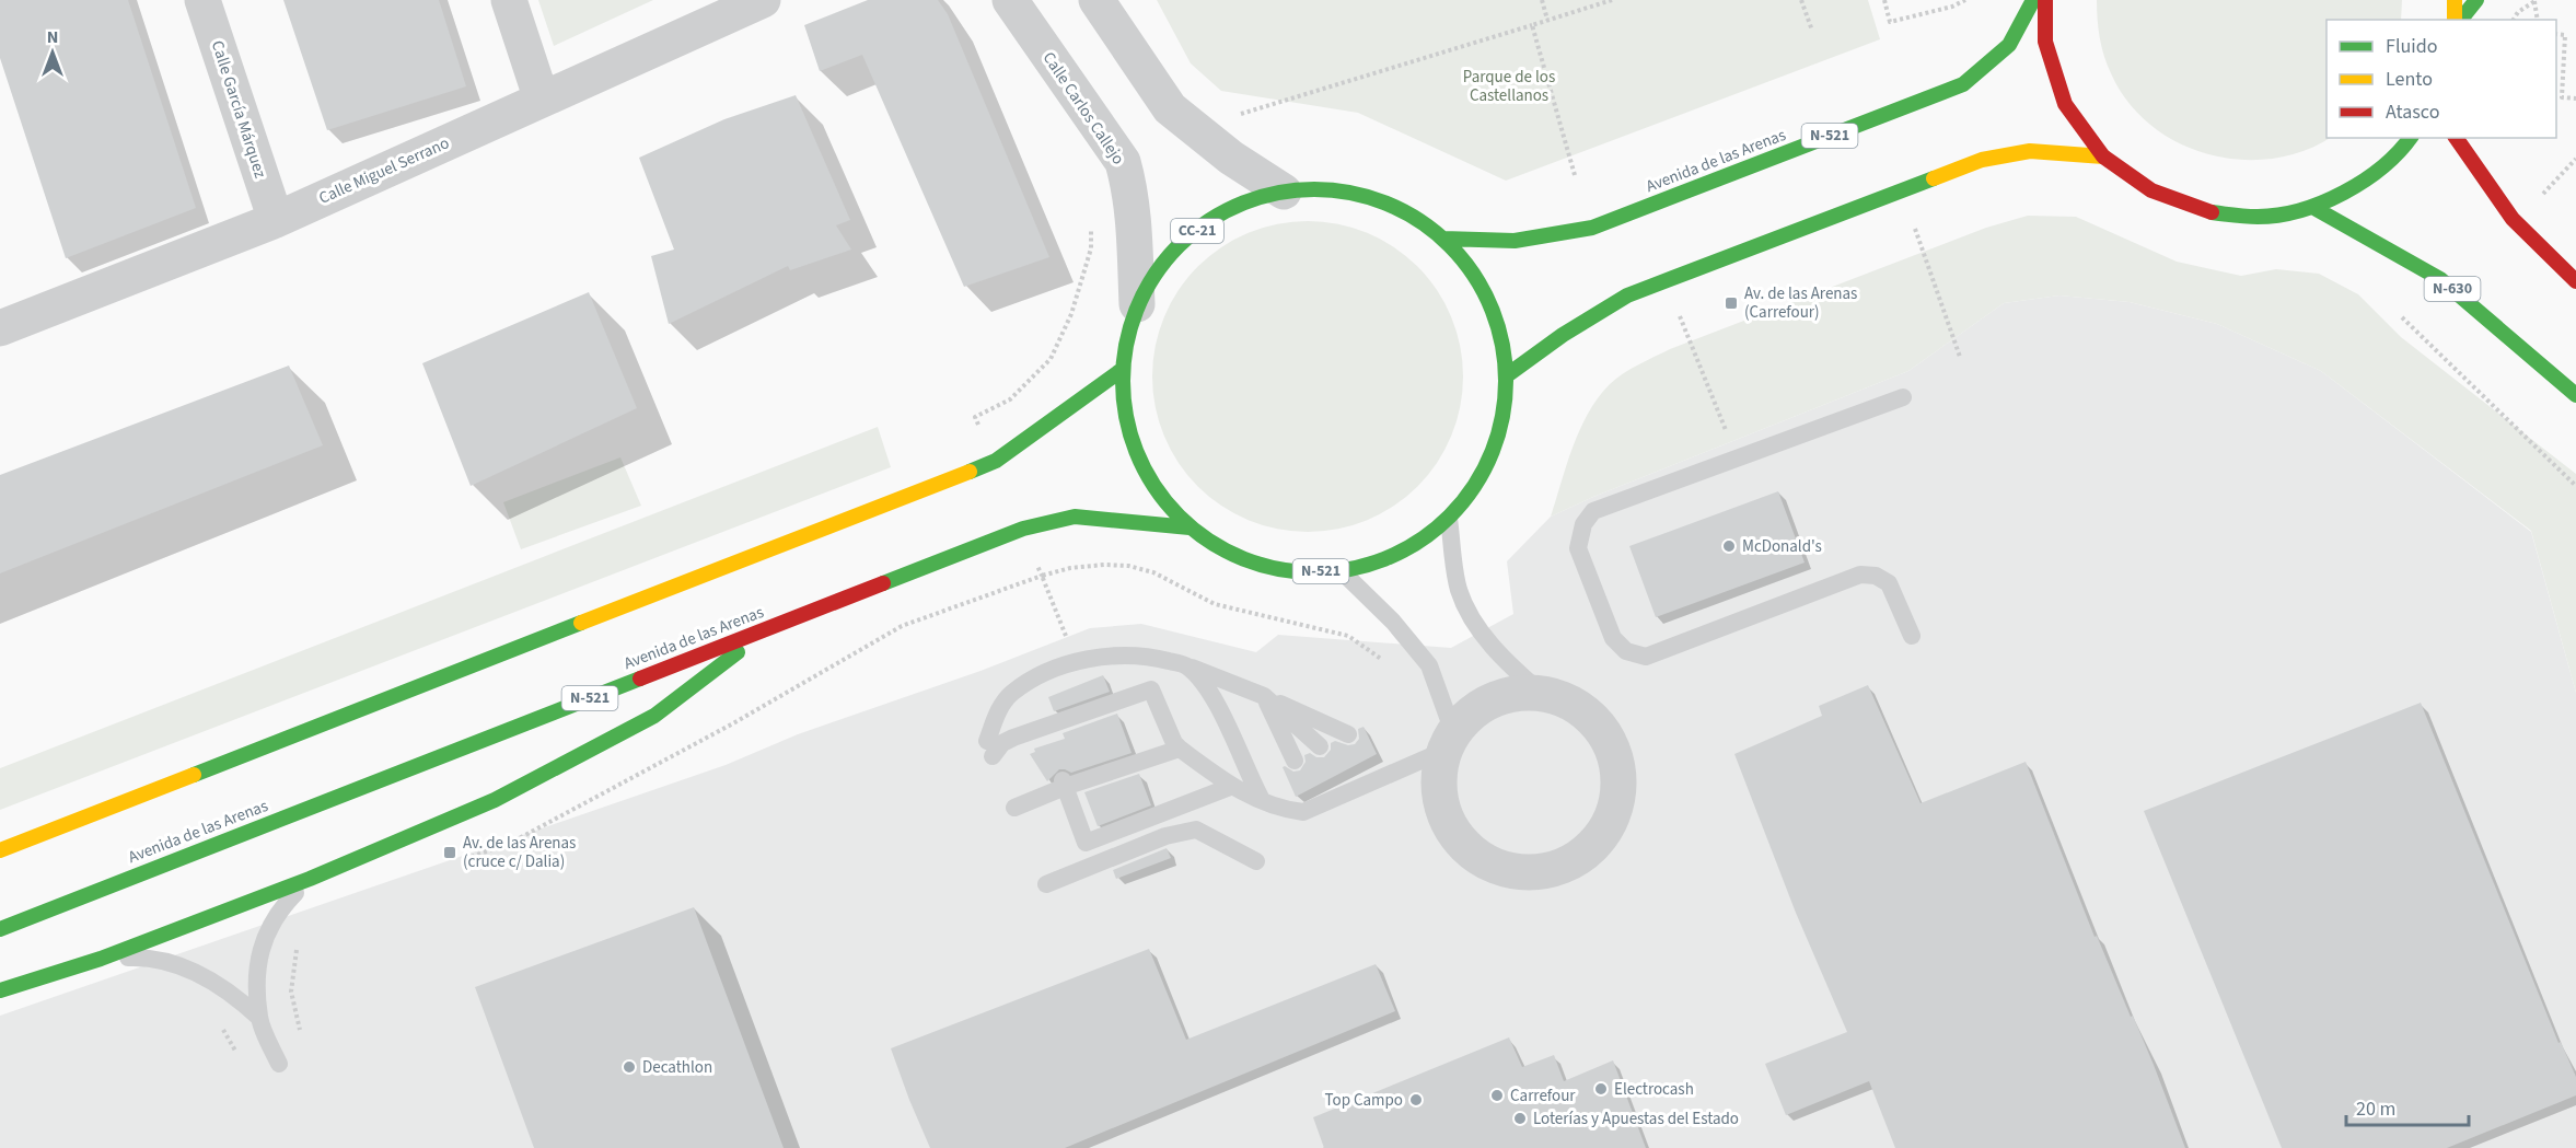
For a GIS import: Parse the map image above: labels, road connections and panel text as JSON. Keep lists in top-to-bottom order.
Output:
{
  "streets": {
    "main road": [
      "N-521",
      "Avenida de las Arenas",
      "CC-21",
      "N-630"
    ],
    "street": ["Calle Carlos Callejo", "Calle García Márquez", "Calle Miguel Serrano"]
  },
  "crossings": [
    ["Calle Carlos Callejo", "N-521"],
    ["Calle Carlos Callejo", "CC-21"],
    ["Calle García Márquez", "Calle Miguel Serrano"],
    ["N-521", "Avenida de las Arenas"],
    ["N-521", "CC-21"]
  ],
  "parks": ["Parque de los Castellanos"],
  "places": {
    "transit": ["Av. de las Arenas (Carrefour)", "Av. de las Arenas (cruce c/ Dalia)"],
    "other": [
      "McDonald's",
      "Decathlon",
      "Electrocash",
      "Carrefour",
      "Top Campo",
      "Loterías y Apuestas del Estado"
    ]
  },
  "legend": ["Fluido", "Lento", "Atasco"],
  "scale_bar": "20 m",
  "north": "top"
}
